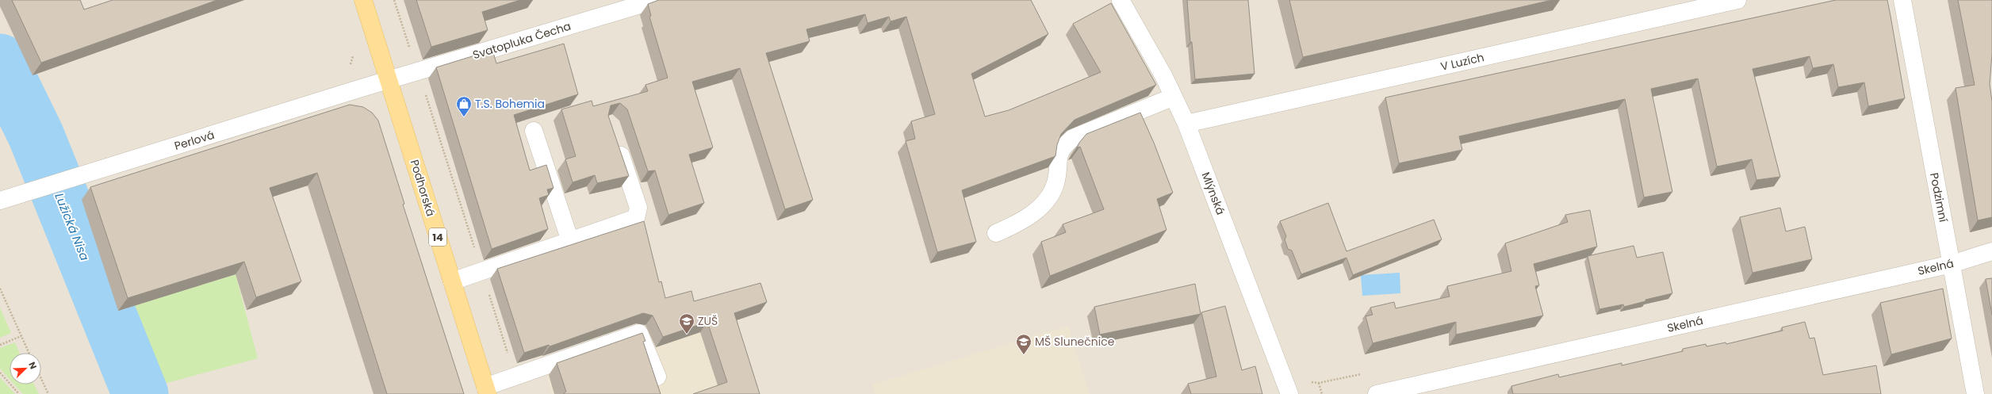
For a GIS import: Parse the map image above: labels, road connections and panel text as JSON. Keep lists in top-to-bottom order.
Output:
{
  "streets": {
    "main road": ["Podhorská", "14"],
    "street": [
      "Svatopluka Čecha",
      "V Luzích",
      "Perlová",
      "Mlýnská",
      "Podzimní",
      "Skelná"
    ]
  },
  "crossings": [
    ["Svatopluka Čecha", "Perlová"],
    ["Svatopluka Čecha", "Podhorská"],
    ["V Luzích", "Mlýnská"],
    ["Perlová", "Podhorská"],
    ["Podzimní", "Skelná"]
  ],
  "water": ["Lužická Nisa"],
  "places": {
    "shop": ["T.S. Bohemia"],
    "school or university": ["ZUŠ", "MŠ Slunečnice"]
  },
  "north": "top right"
}
